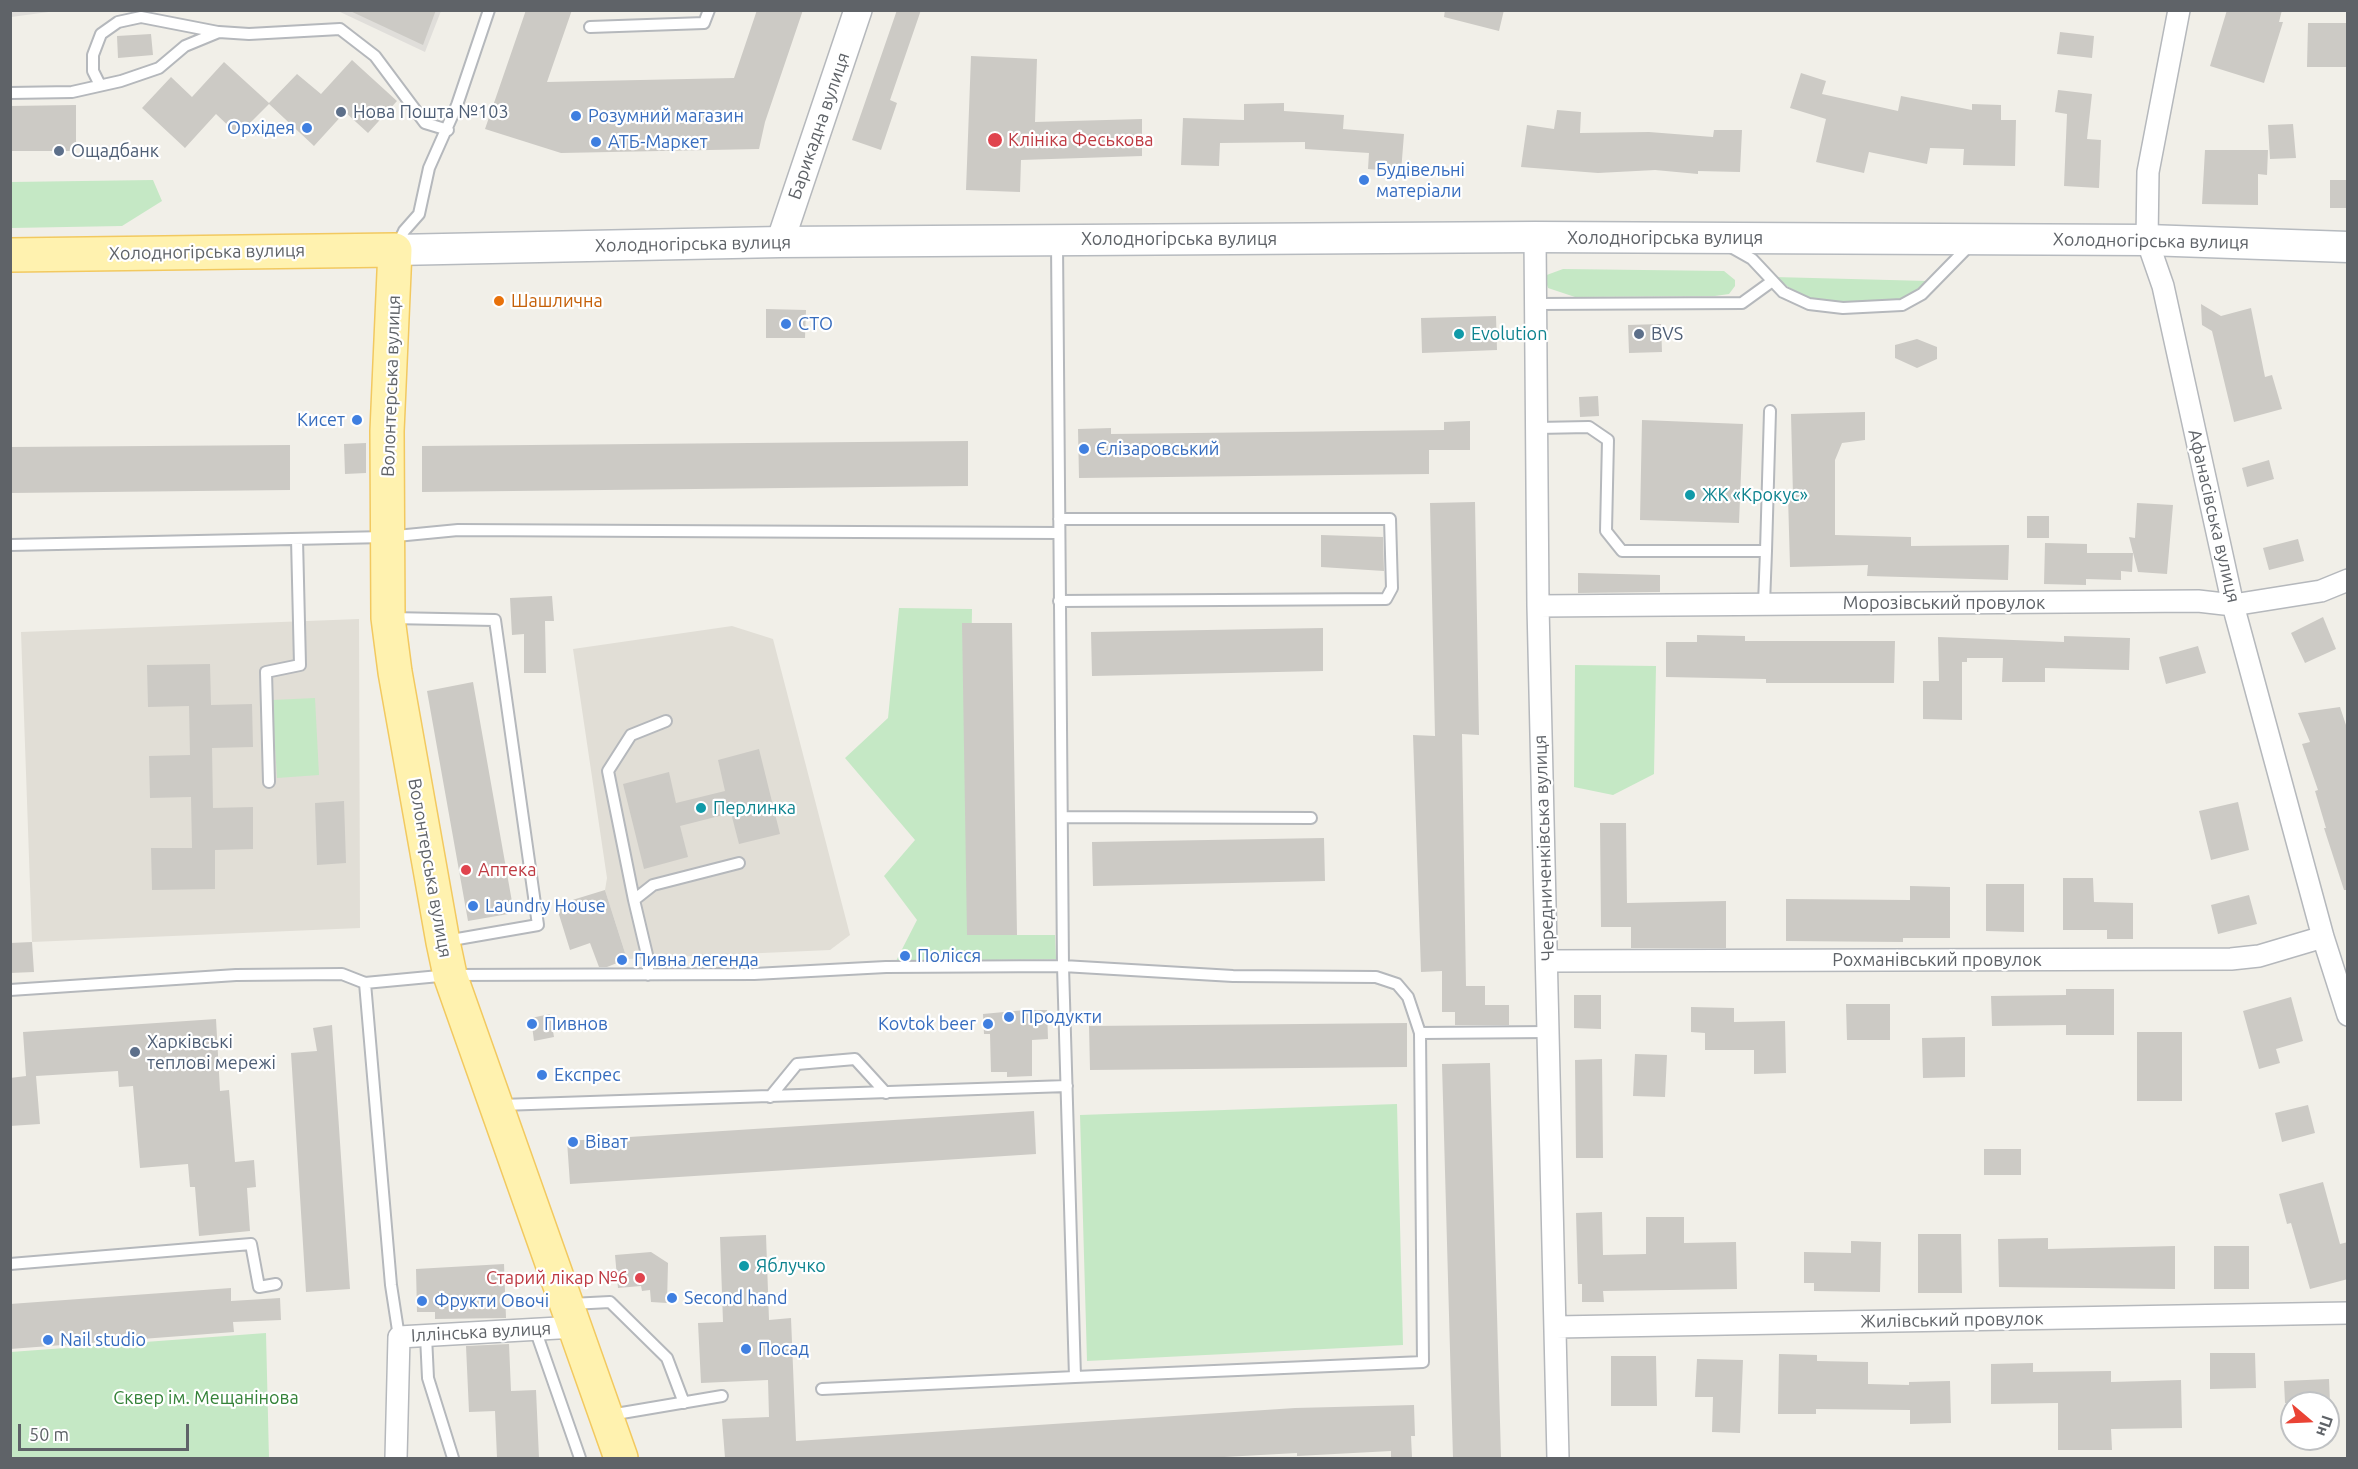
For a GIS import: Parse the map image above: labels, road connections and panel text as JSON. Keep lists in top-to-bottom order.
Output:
{
  "streets": {
    "main road": ["Холодногірська вулиця", "Волонтерська вулиця"],
    "street": [
      "Барикадна вулиця",
      "Афанасівська вулиця",
      "Морозівський провулок",
      "Чередниченківська вулиця",
      "Рохманівський провулок",
      "Жилівський провулок",
      "Іллінська вулиця"
    ]
  },
  "crossings": [
    ["Барикадна вулиця", "Холодногірська вулиця"],
    ["Холодногірська вулиця", "Волонтерська вулиця"],
    ["Холодногірська вулиця", "Афанасівська вулиця"],
    ["Холодногірська вулиця", "Чередниченківська вулиця"],
    ["Волонтерська вулиця", "Іллінська вулиця"],
    ["Афанасівська вулиця", "Морозівський провулок"],
    ["Афанасівська вулиця", "Рохманівський провулок"],
    ["Морозівський провулок", "Чередниченківська вулиця"],
    ["Чередниченківська вулиця", "Рохманівський провулок"],
    ["Чередниченківська вулиця", "Жилівський провулок"]
  ],
  "parks": ["Сквер ім. Мещанінова"],
  "places": [
    "Нова Пошта №103",
    "Розумний магазин",
    "Орхідея",
    "Клініка Феськова",
    "АТБ-Маркет",
    "Ощадбанк",
    "Будівельні матеріали",
    "Шашлична",
    "СТО",
    "Evolution",
    "BVS",
    "Кисет",
    "Єлізаровський",
    "ЖК «Крокус»",
    "Перлинка",
    "Аптека",
    "Laundry House",
    "Полісся",
    "Пивна легенда",
    "Продукти",
    "Пивнов",
    "Kovtok beer",
    "Харківські теплові мережі",
    "Експрес",
    "Віват",
    "Яблучко",
    "Старий лікар №6",
    "Second hand",
    "Фрукти Овочі",
    "Nail studio",
    "Посад"
  ],
  "scale_bar": "50 m",
  "north": "right"
}
